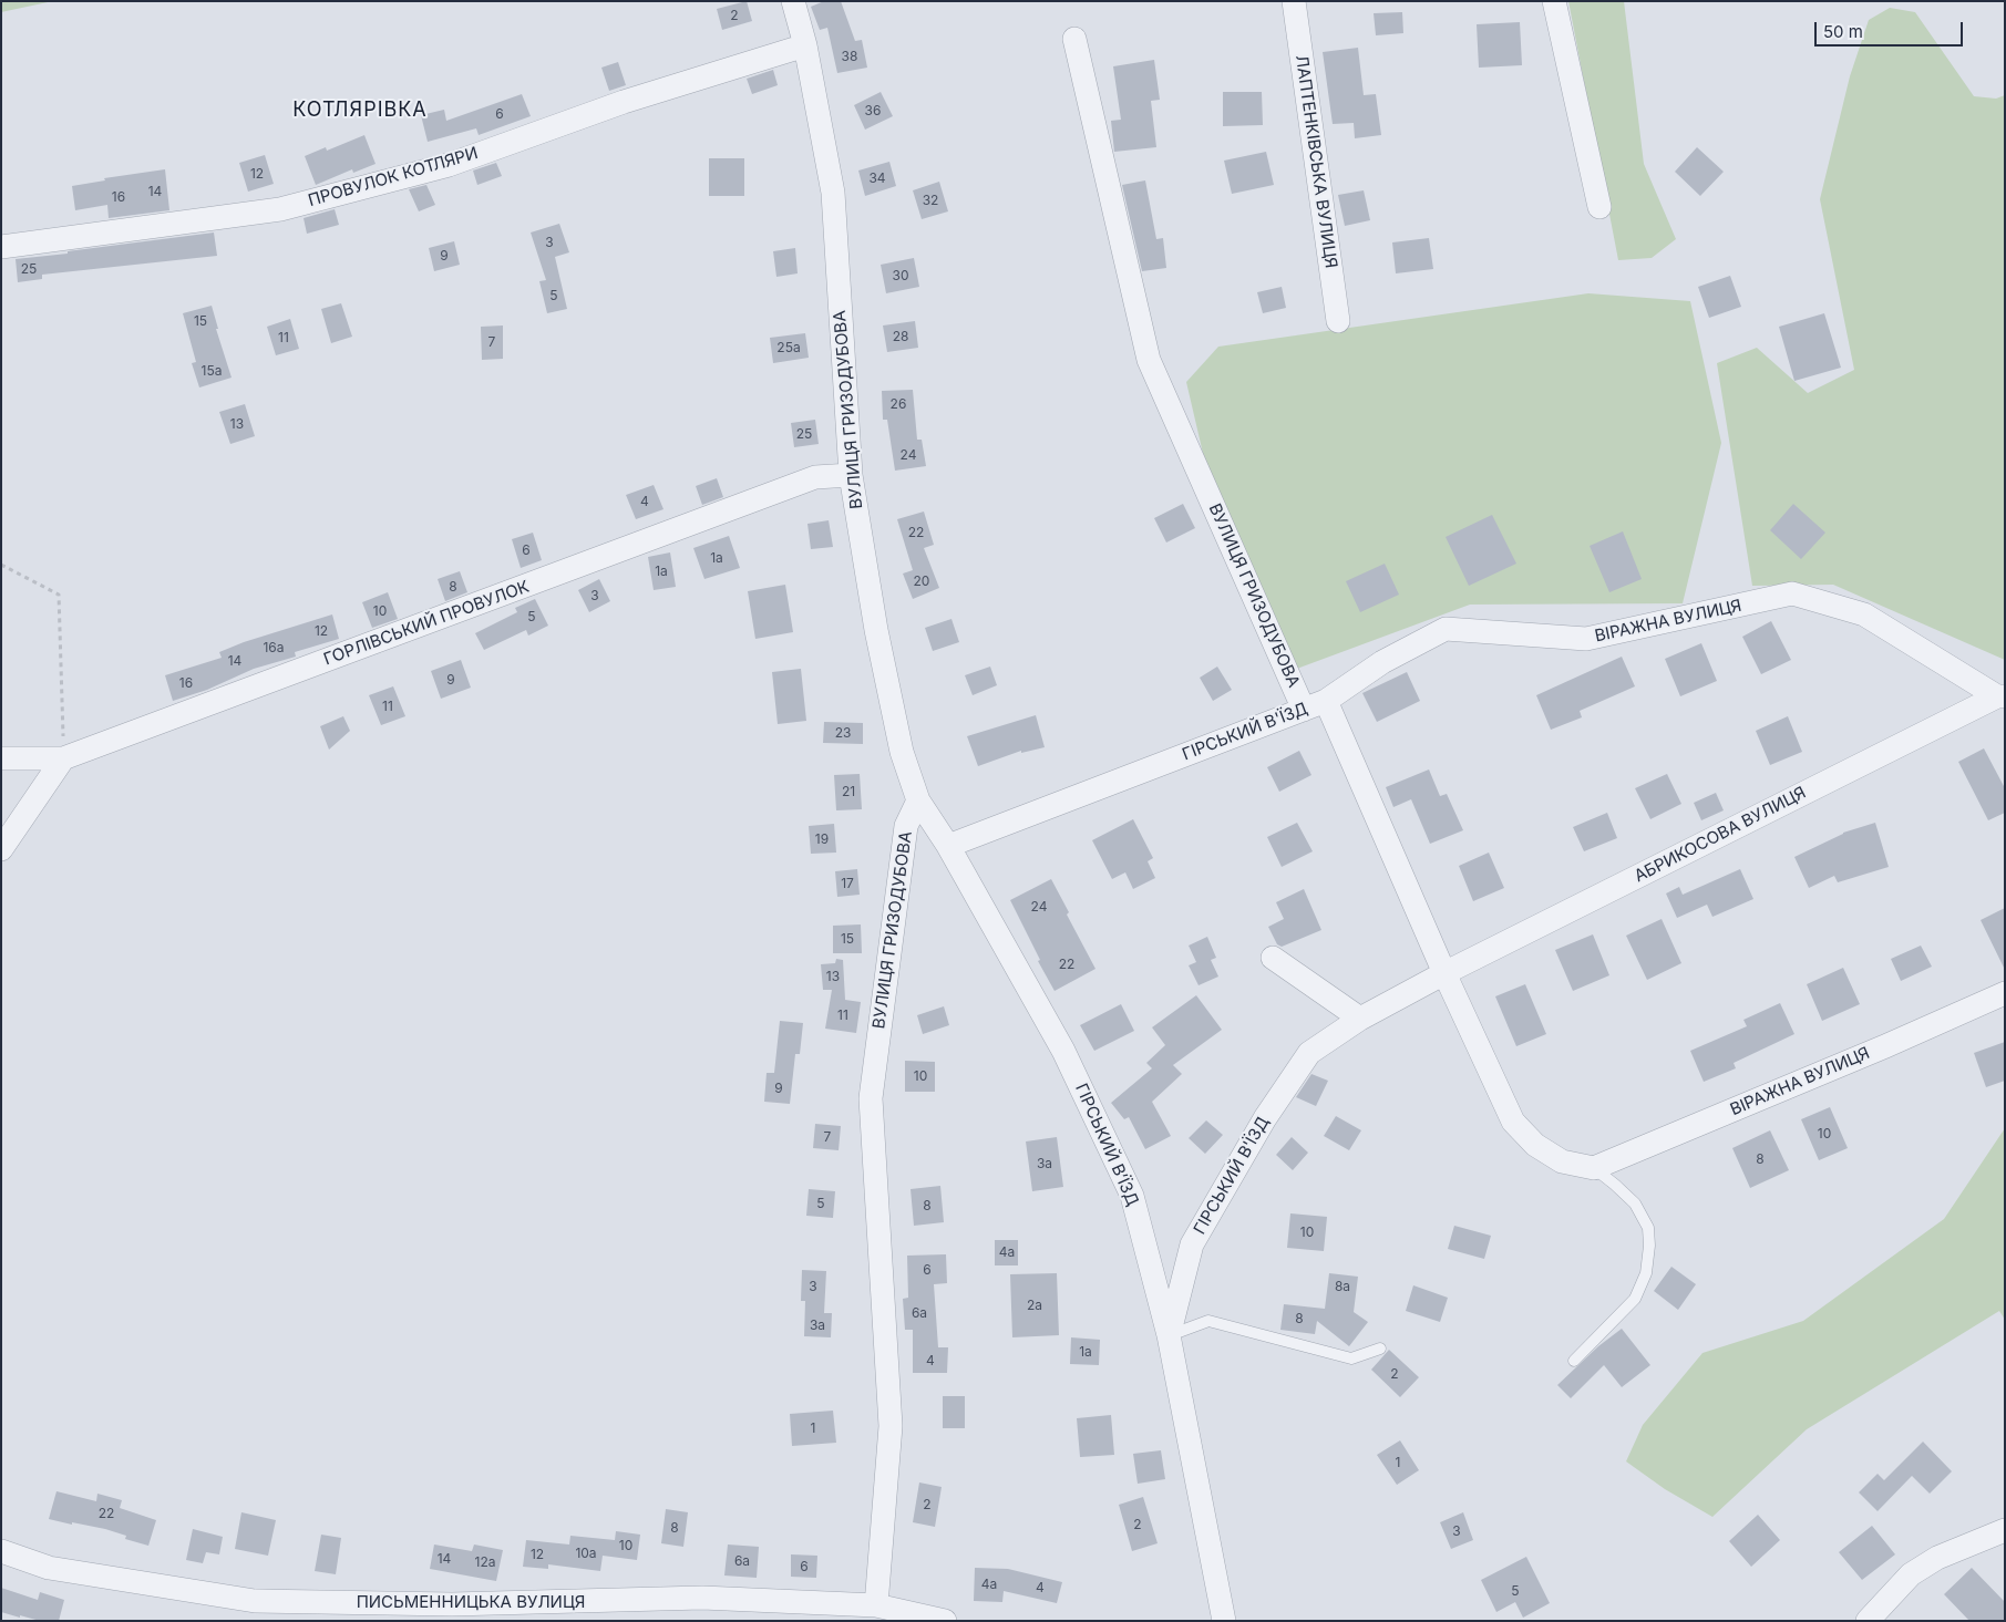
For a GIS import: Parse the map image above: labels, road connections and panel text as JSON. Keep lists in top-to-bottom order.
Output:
{
  "streets": {
    "street": [
      "ЛАПТЕНКІВСЬКА ВУЛИЦЯ",
      "ПРОВУЛОК КОТЛЯРИ",
      "ВУЛИЦЯ ГРИЗОДУБОВА",
      "ВІРАЖНА ВУЛИЦЯ",
      "ГОРЛІВСЬКИЙ ПРОВУЛОК",
      "ГІРСЬКИЙ В'ЇЗД",
      "АБРИКОСОВА ВУЛИЦЯ",
      "ГІРСЬКИЙ В’ЇЗД",
      "ПИСЬМЕННИЦЬКА ВУЛИЦЯ"
    ]
  },
  "crossings": [
    ["ПРОВУЛОК КОТЛЯРИ", "ВУЛИЦЯ ГРИЗОДУБОВА"],
    ["ВУЛИЦЯ ГРИЗОДУБОВА", "ГОРЛІВСЬКИЙ ПРОВУЛОК"],
    ["ВУЛИЦЯ ГРИЗОДУБОВА", "ГІРСЬКИЙ В'ЇЗД"],
    ["ВУЛИЦЯ ГРИЗОДУБОВА", "ГІРСЬКИЙ В’ЇЗД"],
    ["ВУЛИЦЯ ГРИЗОДУБОВА", "ПИСЬМЕННИЦЬКА ВУЛИЦЯ"],
    ["ВІРАЖНА ВУЛИЦЯ", "ГІРСЬКИЙ В'ЇЗД"],
    ["ВІРАЖНА ВУЛИЦЯ", "АБРИКОСОВА ВУЛИЦЯ"],
    ["ГІРСЬКИЙ В'ЇЗД", "АБРИКОСОВА ВУЛИЦЯ"],
    ["ГІРСЬКИЙ В'ЇЗД", "ГІРСЬКИЙ В’ЇЗД"]
  ],
  "districts": ["КОТЛЯРІВКА"],
  "house_numbers": [
    "2",
    "38",
    "36",
    "6",
    "12",
    "34",
    "14",
    "16",
    "32",
    "3",
    "9",
    "25",
    "30",
    "5",
    "15",
    "28",
    "11",
    "7",
    "25а",
    "15а",
    "26",
    "13",
    "25",
    "24",
    "4",
    "22",
    "6",
    "1а",
    "1а",
    "20",
    "8",
    "3",
    "10",
    "5",
    "12",
    "16а",
    "14",
    "9",
    "16",
    "11",
    "23",
    "21",
    "19",
    "17",
    "24",
    "15",
    "22",
    "13",
    "11",
    "10",
    "9",
    "10",
    "7",
    "8",
    "3а",
    "5",
    "8",
    "10",
    "4а",
    "6",
    "3",
    "8а",
    "2а",
    "6а",
    "8",
    "3а",
    "1а",
    "4",
    "2",
    "1",
    "1",
    "2",
    "22",
    "2",
    "8",
    "3",
    "10",
    "10а",
    "12",
    "14",
    "6а",
    "12а",
    "6",
    "4а",
    "4",
    "5"
  ],
  "scale_bar": "50 m"
}
